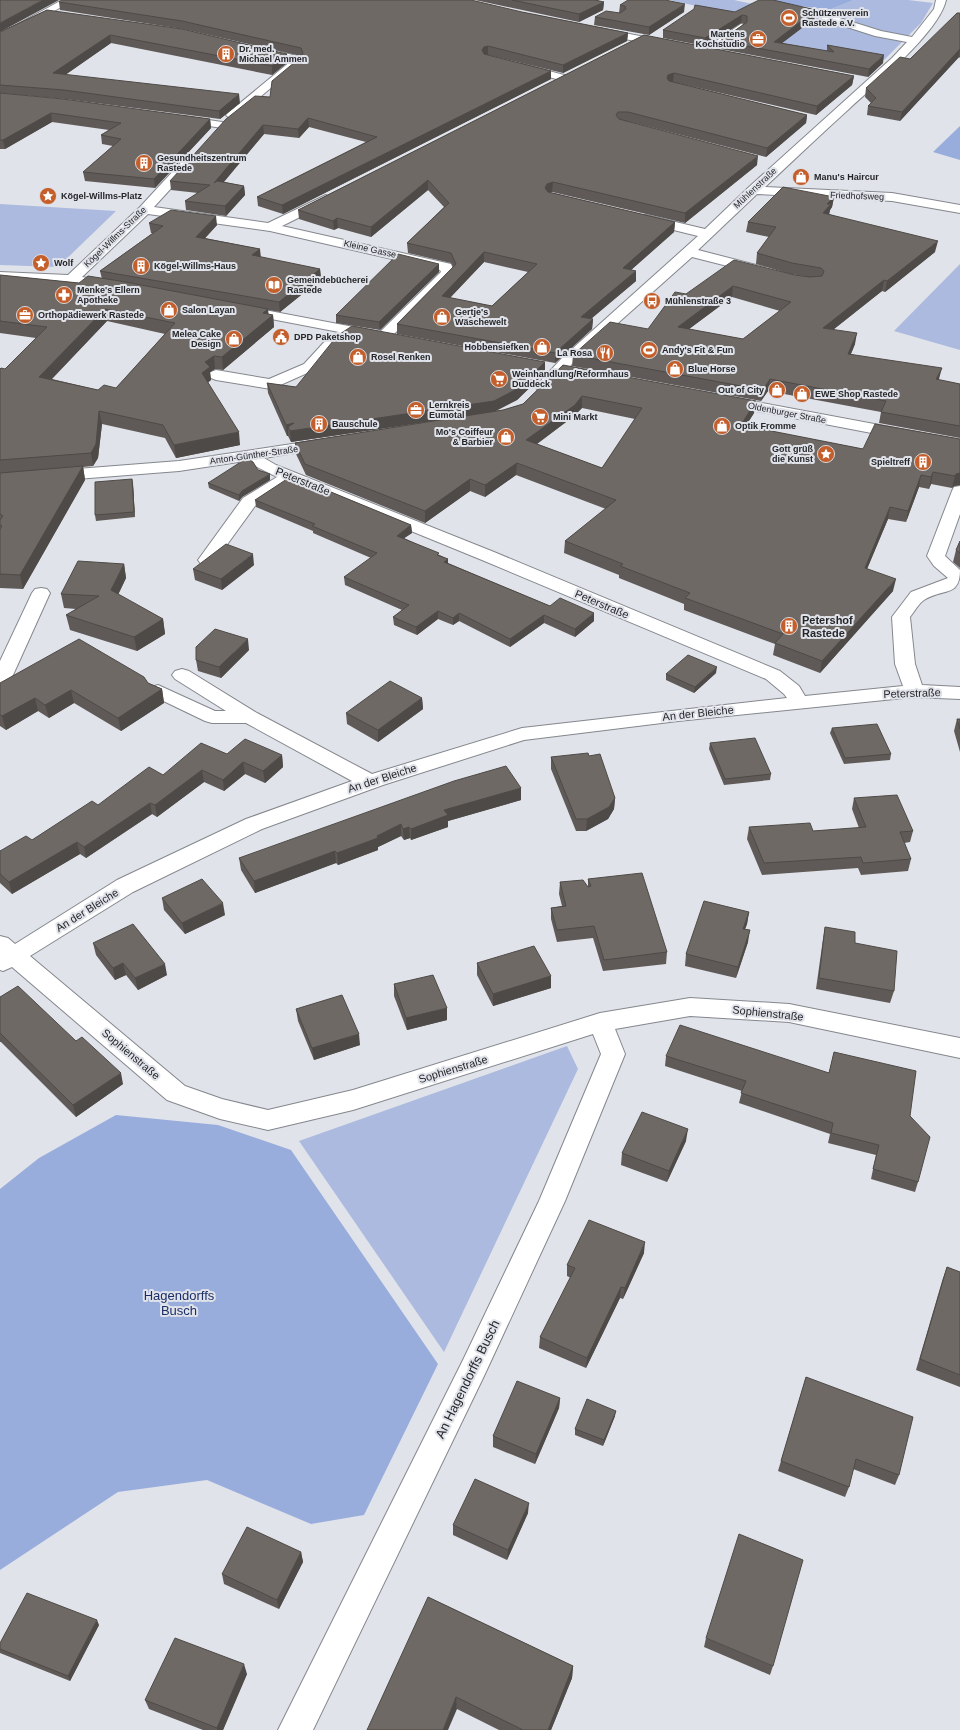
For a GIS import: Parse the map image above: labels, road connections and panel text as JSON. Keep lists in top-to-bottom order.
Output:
{
  "streets": {
    "street": [
      "Mühlenstraße",
      "Friedhofsweg",
      "Kögel-Willms-Straße",
      "Kleine Gasse",
      "Oldenburger Straße",
      "Anton-Günther-Straße",
      "Peterstraße",
      "An der Bleiche",
      "Sophienstraße",
      "An Hagendorffs Busch"
    ]
  },
  "crossings": [
    ["Mühlenstraße", "Friedhofsweg"],
    ["Anton-Günther-Straße", "Peterstraße"],
    ["Peterstraße", "An der Bleiche"],
    ["An der Bleiche", "Sophienstraße"],
    ["Sophienstraße", "An Hagendorffs Busch"]
  ],
  "parks": ["Hagendorffs Busch"],
  "places": {
    "sports": ["Schützenverein Rastede e.V.", "Andy's Fit & Fun"],
    "office": ["Martens Kochstudio", "Orthopädiewerk Rastede", "Lernkreis Eumotal"],
    "building": [
      "Dr. med. Michael Ammen",
      "Gesundheitszentrum Rastede",
      "Kögel-Willms-Haus",
      "Bauschule",
      "Spieltreff",
      "Petershof Rastede"
    ],
    "shop": [
      "Manu's Haircur",
      "Salon Layan",
      "Gertje's Wäschewelt",
      "Melea Cake Design",
      "Hobbensiefken",
      "Rosel Renken",
      "Blue Horse",
      "Out of City",
      "EWE Shop Rastede",
      "Optik Fromme",
      "Mo's Coiffeur & Barbier"
    ],
    "place": ["Kögel-Willms-Platz", "Wolf", "Gott grüß die Kunst"],
    "library": ["Gemeindebücherei Rastede"],
    "pharmacy": ["Menke's Ellern Apotheke"],
    "bus stop": ["Mühlenstraße 3"],
    "public building": ["DPD Paketshop"],
    "restaurant": ["La Rosa"],
    "supermarket": ["Weinhandlung/Reformhaus Duddeck", "Mini Markt"]
  }
}
